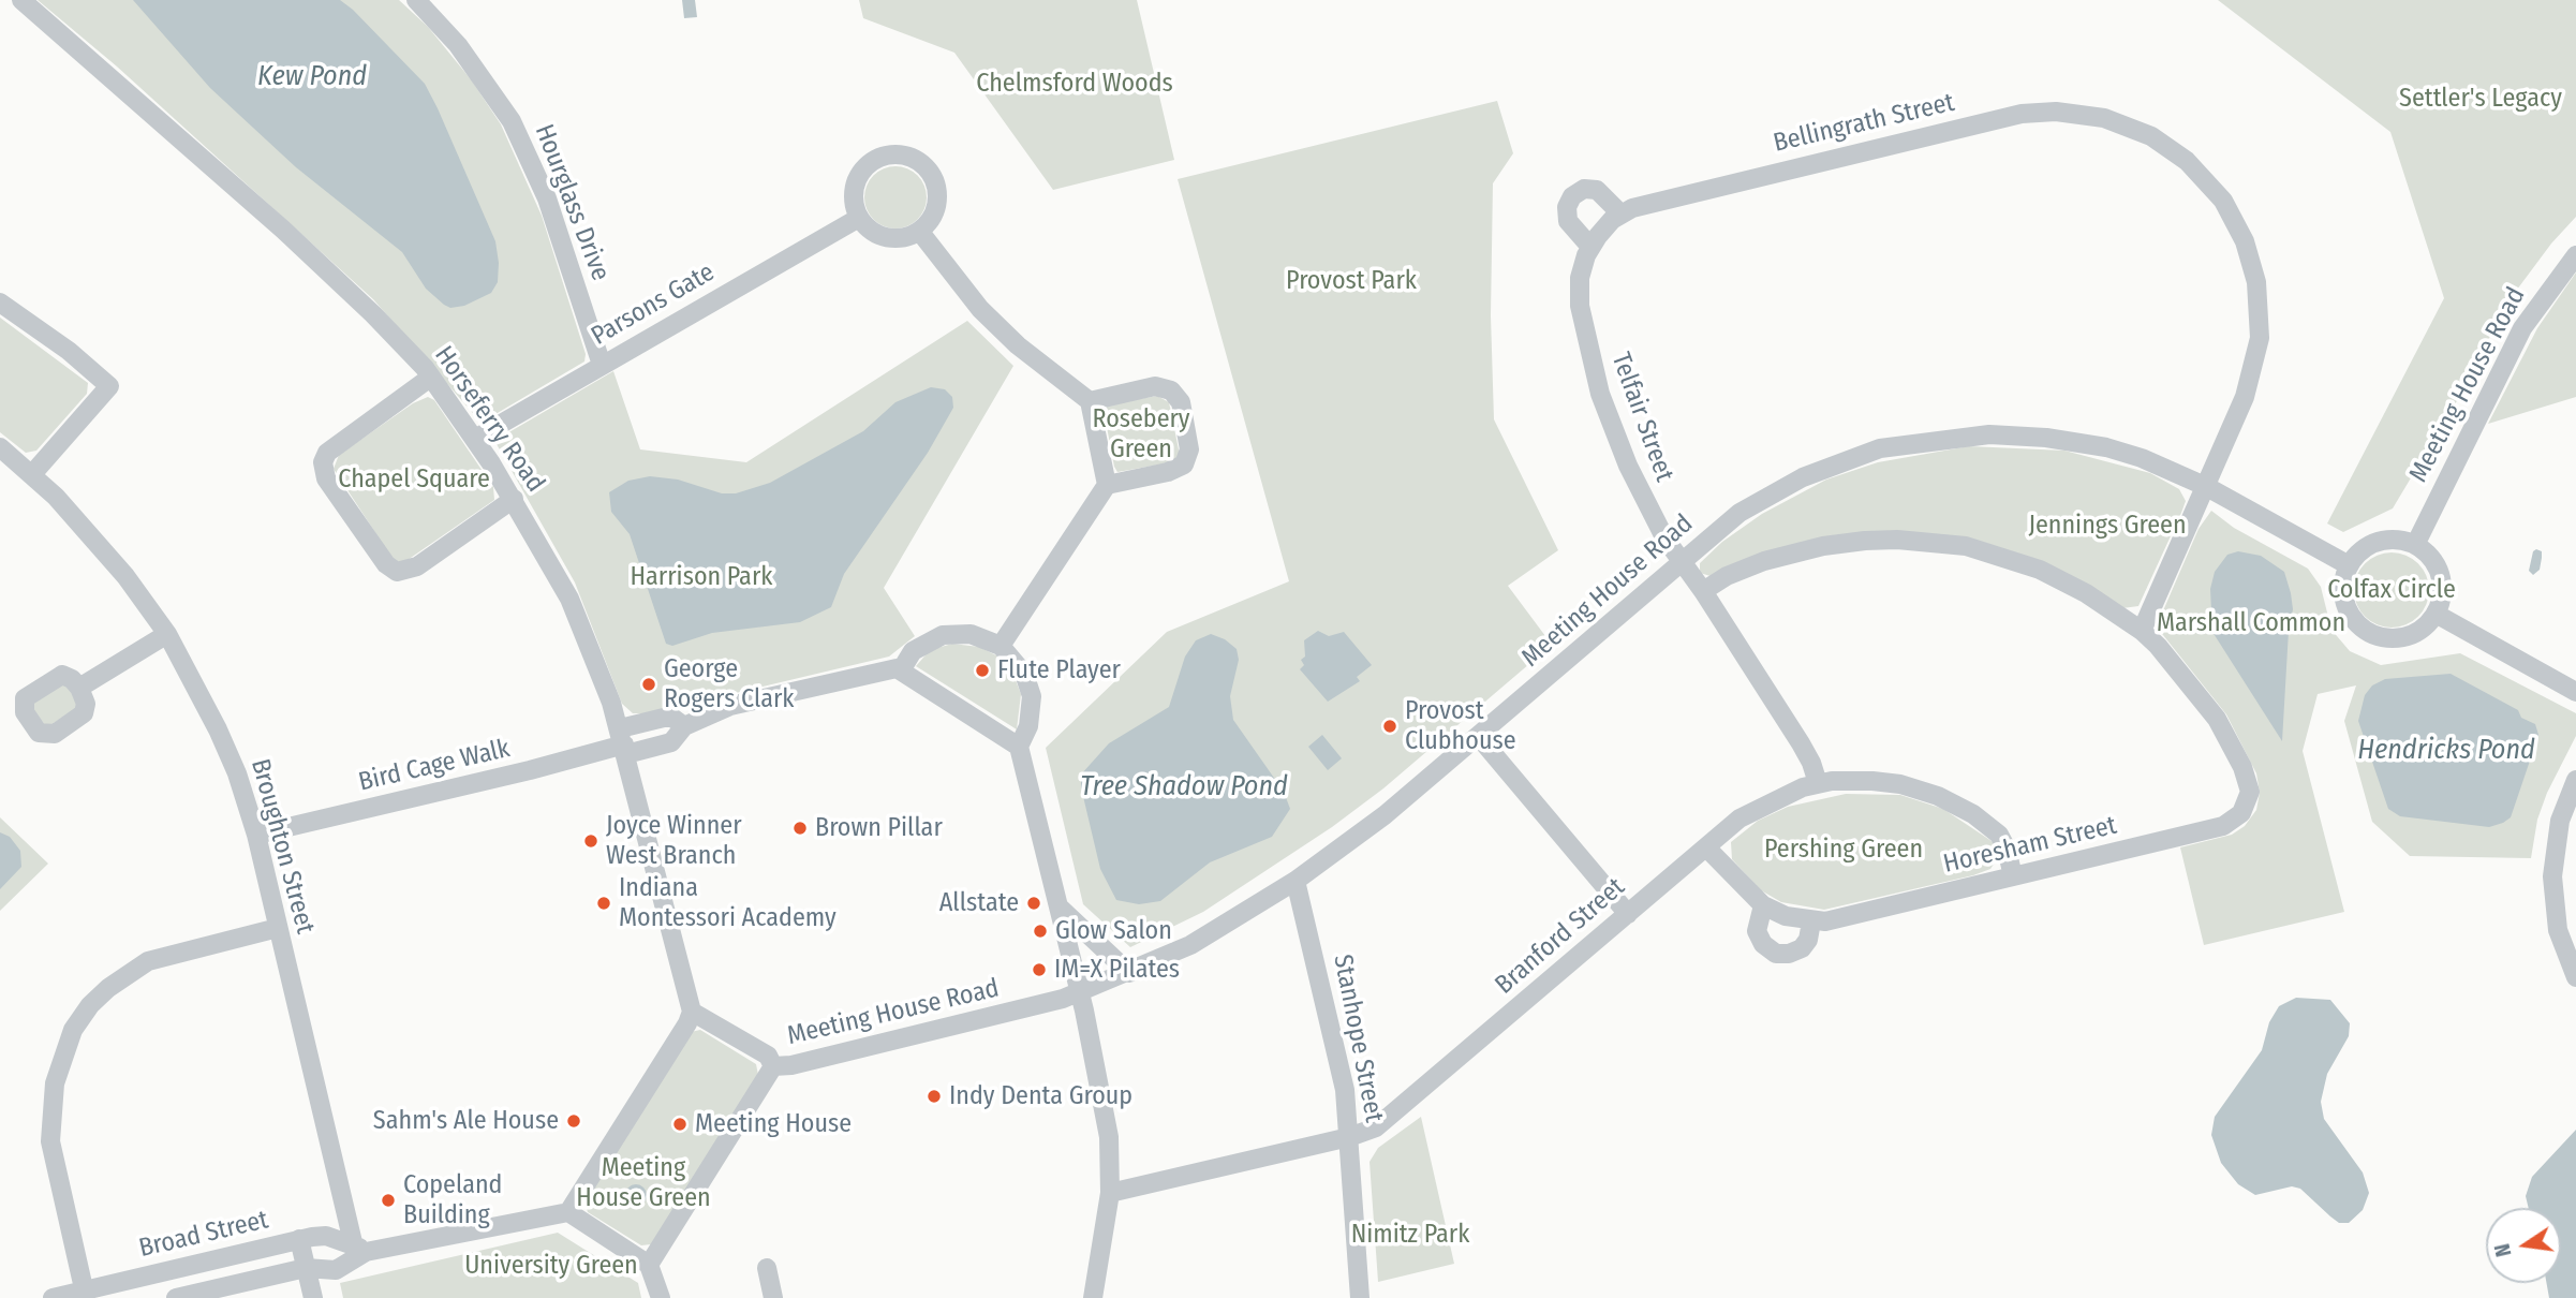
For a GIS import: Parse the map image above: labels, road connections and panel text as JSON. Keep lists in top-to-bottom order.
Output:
{
  "streets": {
    "street": [
      "Bellingrath Street",
      "Hourglass Drive",
      "Parsons Gate",
      "Meeting House Road",
      "Telfair Street",
      "Horseferry Road",
      "Bird Cage Walk",
      "Horesham Street",
      "Broughton Street",
      "Branford Street",
      "Stanhope Street",
      "Broad Street"
    ]
  },
  "crossings": [
    ["Bellingrath Street", "Meeting House Road"],
    ["Bellingrath Street", "Telfair Street"],
    ["Bellingrath Street", "Horesham Street"],
    ["Hourglass Drive", "Parsons Gate"],
    ["Parsons Gate", "Horseferry Road"],
    ["Meeting House Road", "Telfair Street"],
    ["Meeting House Road", "Stanhope Street"],
    ["Telfair Street", "Branford Street"],
    ["Horseferry Road", "Bird Cage Walk"],
    ["Bird Cage Walk", "Broughton Street"],
    ["Horesham Street", "Branford Street"],
    ["Broughton Street", "Broad Street"],
    ["Branford Street", "Stanhope Street"]
  ],
  "water": ["Kew Pond", "Hendricks Pond", "Tree Shadow Pond"],
  "parks": [
    "Chelmsford Woods",
    "Settler's Legacy",
    "Provost Park",
    "Rosebery Green",
    "Chapel Square",
    "Jennings Green",
    "Harrison Park",
    "Colfax Circle",
    "Marshall Common",
    "Pershing Green",
    "Meeting House Green",
    "Nimitz Park",
    "University Green"
  ],
  "places": [
    "Flute Player",
    "George Rogers Clark",
    "Provost Clubhouse",
    "Brown Pillar",
    "Joyce Winner West Branch",
    "Indiana Montessori Academy",
    "Allstate",
    "Glow Salon",
    "IM=X Pilates",
    "Indy Denta Group",
    "Sahm's Ale House",
    "Meeting House",
    "Copeland Building"
  ],
  "north": "left"
}
